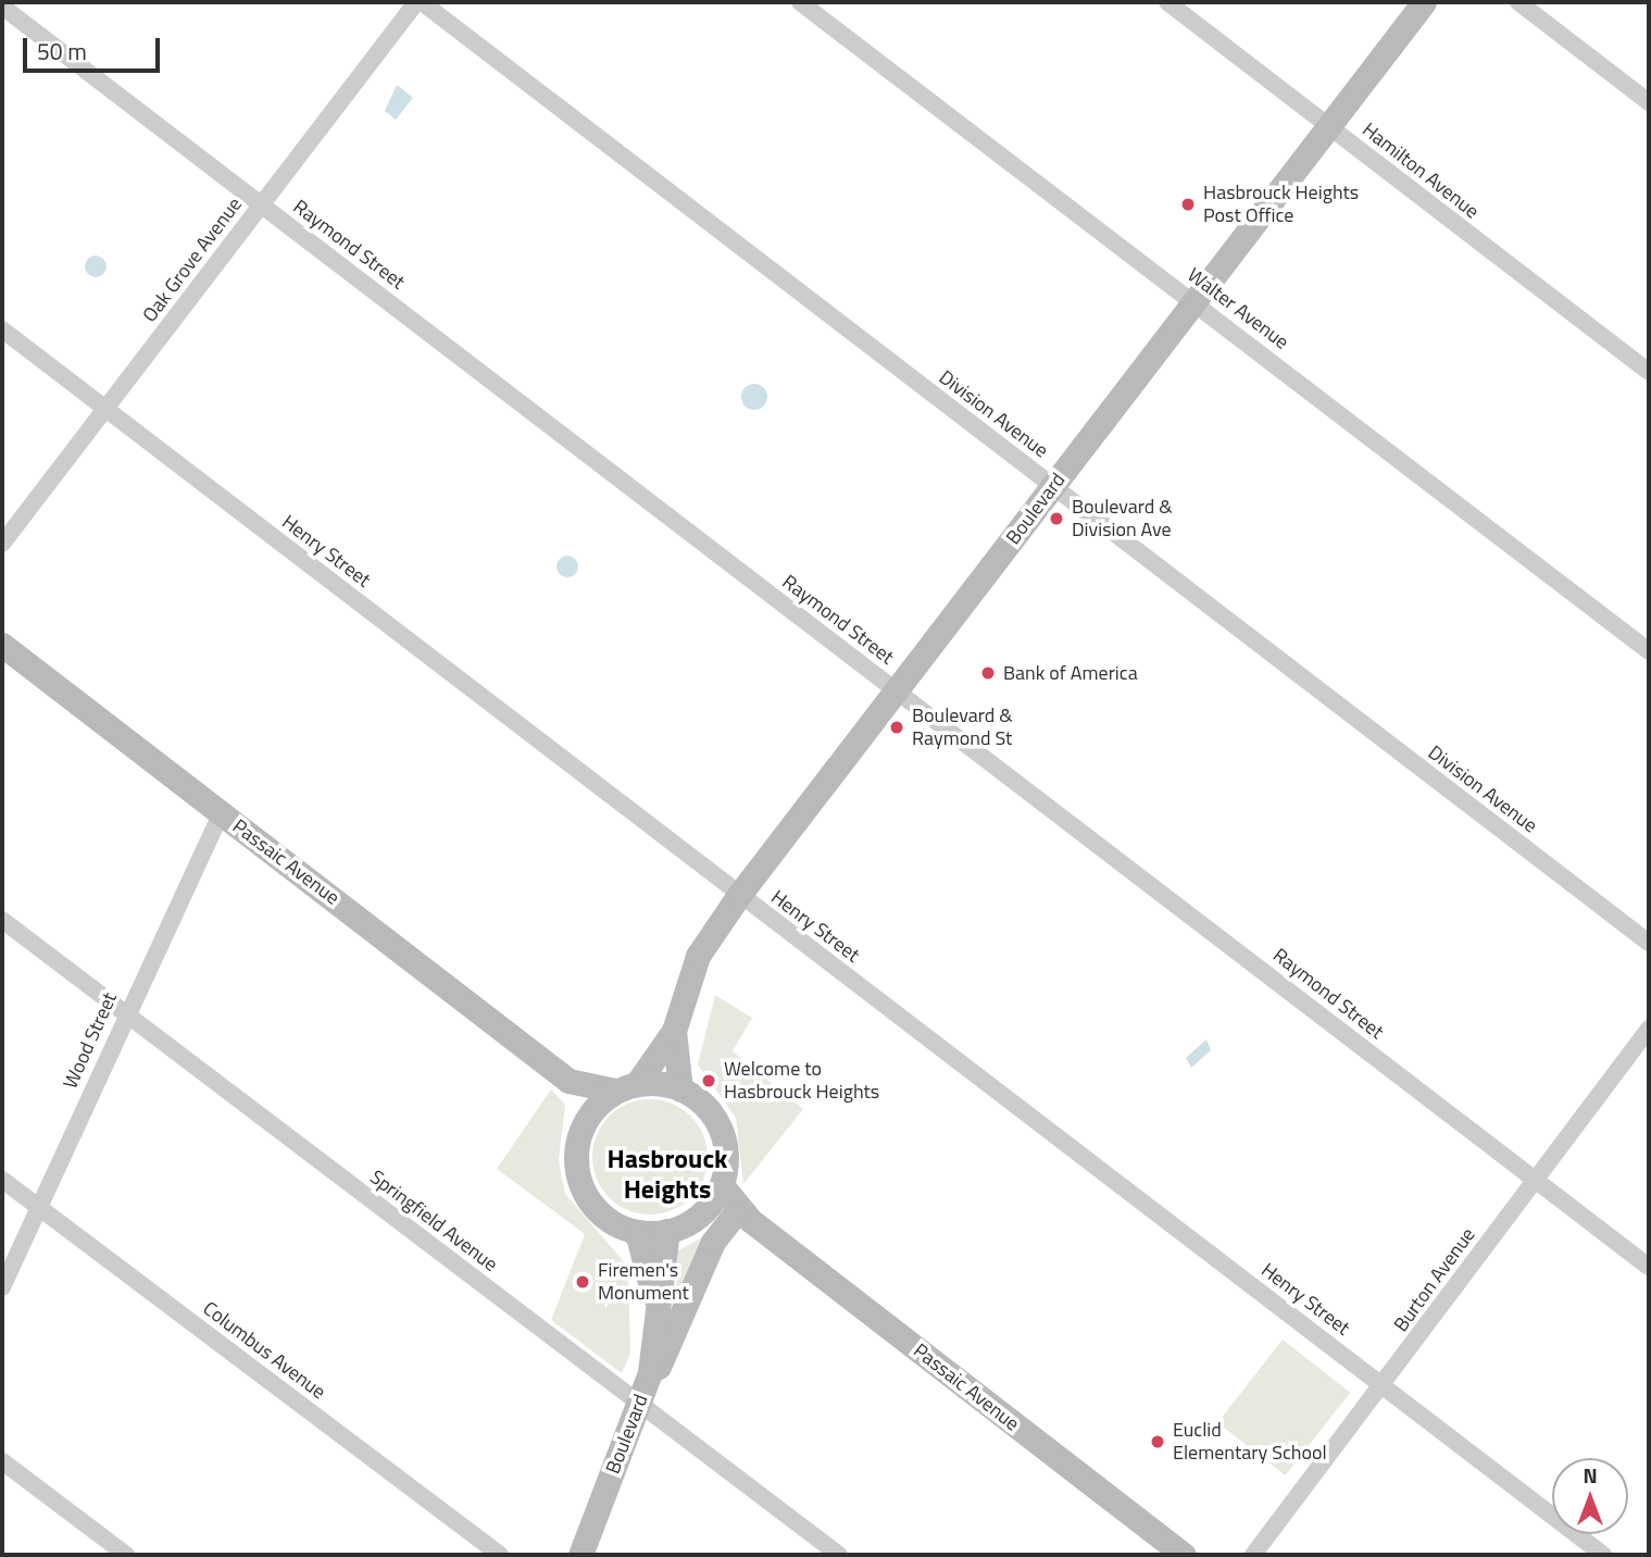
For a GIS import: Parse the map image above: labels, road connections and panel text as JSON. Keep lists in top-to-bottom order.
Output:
{
  "streets": {
    "street": [
      "Hamilton Avenue",
      "Raymond Street",
      "Oak Grove Avenue",
      "Walter Avenue",
      "Division Avenue",
      "Boulevard",
      "Henry Street",
      "Passaic Avenue",
      "Wood Street",
      "Springfield Avenue",
      "Burton Avenue",
      "Columbus Avenue"
    ]
  },
  "crossings": [
    ["Hamilton Avenue", "Boulevard"],
    ["Raymond Street", "Oak Grove Avenue"],
    ["Raymond Street", "Boulevard"],
    ["Raymond Street", "Burton Avenue"],
    ["Oak Grove Avenue", "Division Avenue"],
    ["Oak Grove Avenue", "Henry Street"],
    ["Walter Avenue", "Boulevard"],
    ["Division Avenue", "Boulevard"],
    ["Boulevard", "Henry Street"],
    ["Boulevard", "Passaic Avenue"],
    ["Boulevard", "Springfield Avenue"],
    ["Henry Street", "Burton Avenue"],
    ["Passaic Avenue", "Wood Street"],
    ["Wood Street", "Springfield Avenue"],
    ["Wood Street", "Columbus Avenue"]
  ],
  "districts": ["Hasbrouck Heights"],
  "places": [
    "Hasbrouck Heights Post Office",
    "Boulevard & Division Ave",
    "Bank of America",
    "Boulevard & Raymond St",
    "Welcome to Hasbrouck Heights",
    "Firemen's Monument",
    "Euclid Elementary School"
  ],
  "scale_bar": "50 m",
  "north": "top"
}
